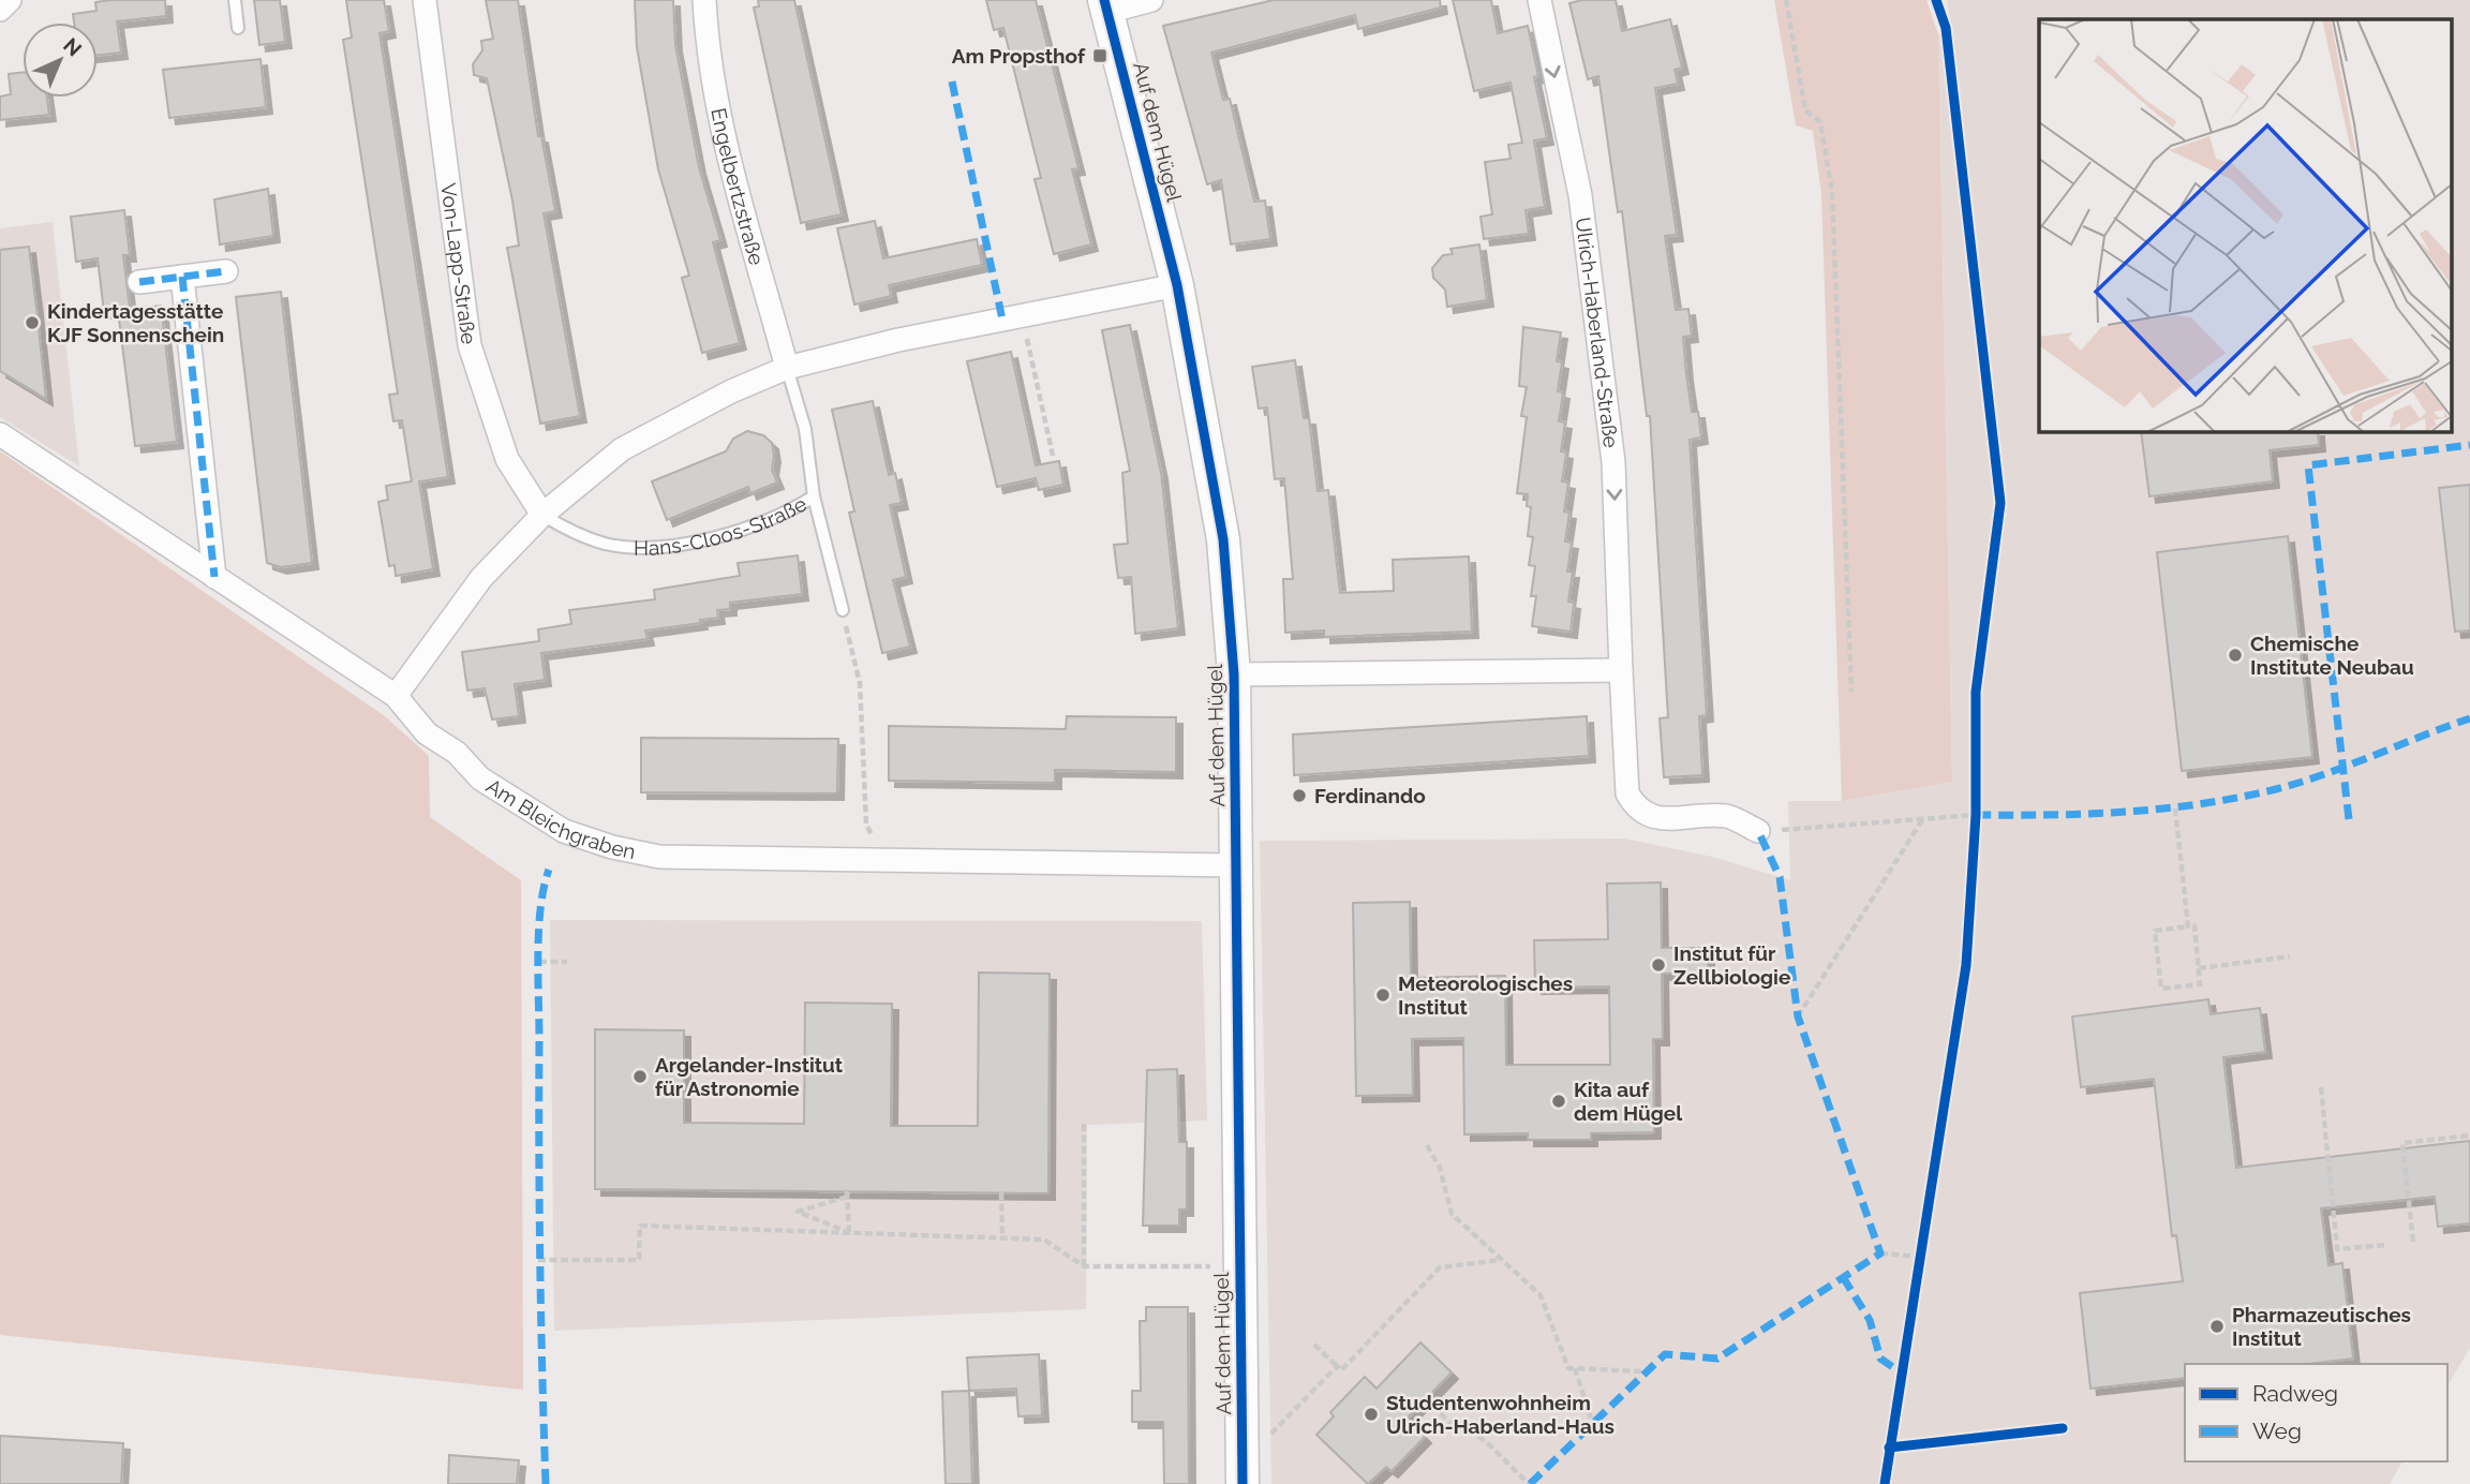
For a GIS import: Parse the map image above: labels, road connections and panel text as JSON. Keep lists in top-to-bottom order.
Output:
{
  "streets": {
    "street": [
      "Auf dem Hügel",
      "Engelbertzstraße",
      "Von-Lapp-Straße",
      "Ulrich-Haberland-Straße",
      "Am Bleichgraben"
    ],
    "lane": ["Hans-Cloos-Straße"]
  },
  "crossings": [
    ["Auf dem Hügel", "Am Bleichgraben"],
    ["Engelbertzstraße", "Hans-Cloos-Straße"],
    ["Von-Lapp-Straße", "Hans-Cloos-Straße"]
  ],
  "one_way": ["Ulrich-Haberland-Straße"],
  "places": {
    "transit": ["Am Propsthof"],
    "other": [
      "Kindertagesstätte KJF Sonnenschein",
      "Chemische Institute Neubau",
      "Ferdinando",
      "Institut für Zellbiologie",
      "Meteorologisches Institut",
      "Argelander-Institut für Astronomie",
      "Kita auf dem Hügel",
      "Pharmazeutisches Institut",
      "Studentenwohnheim Ulrich-Haberland-Haus"
    ]
  },
  "legend": ["Radweg", "Weg"],
  "north": "top right"
}
